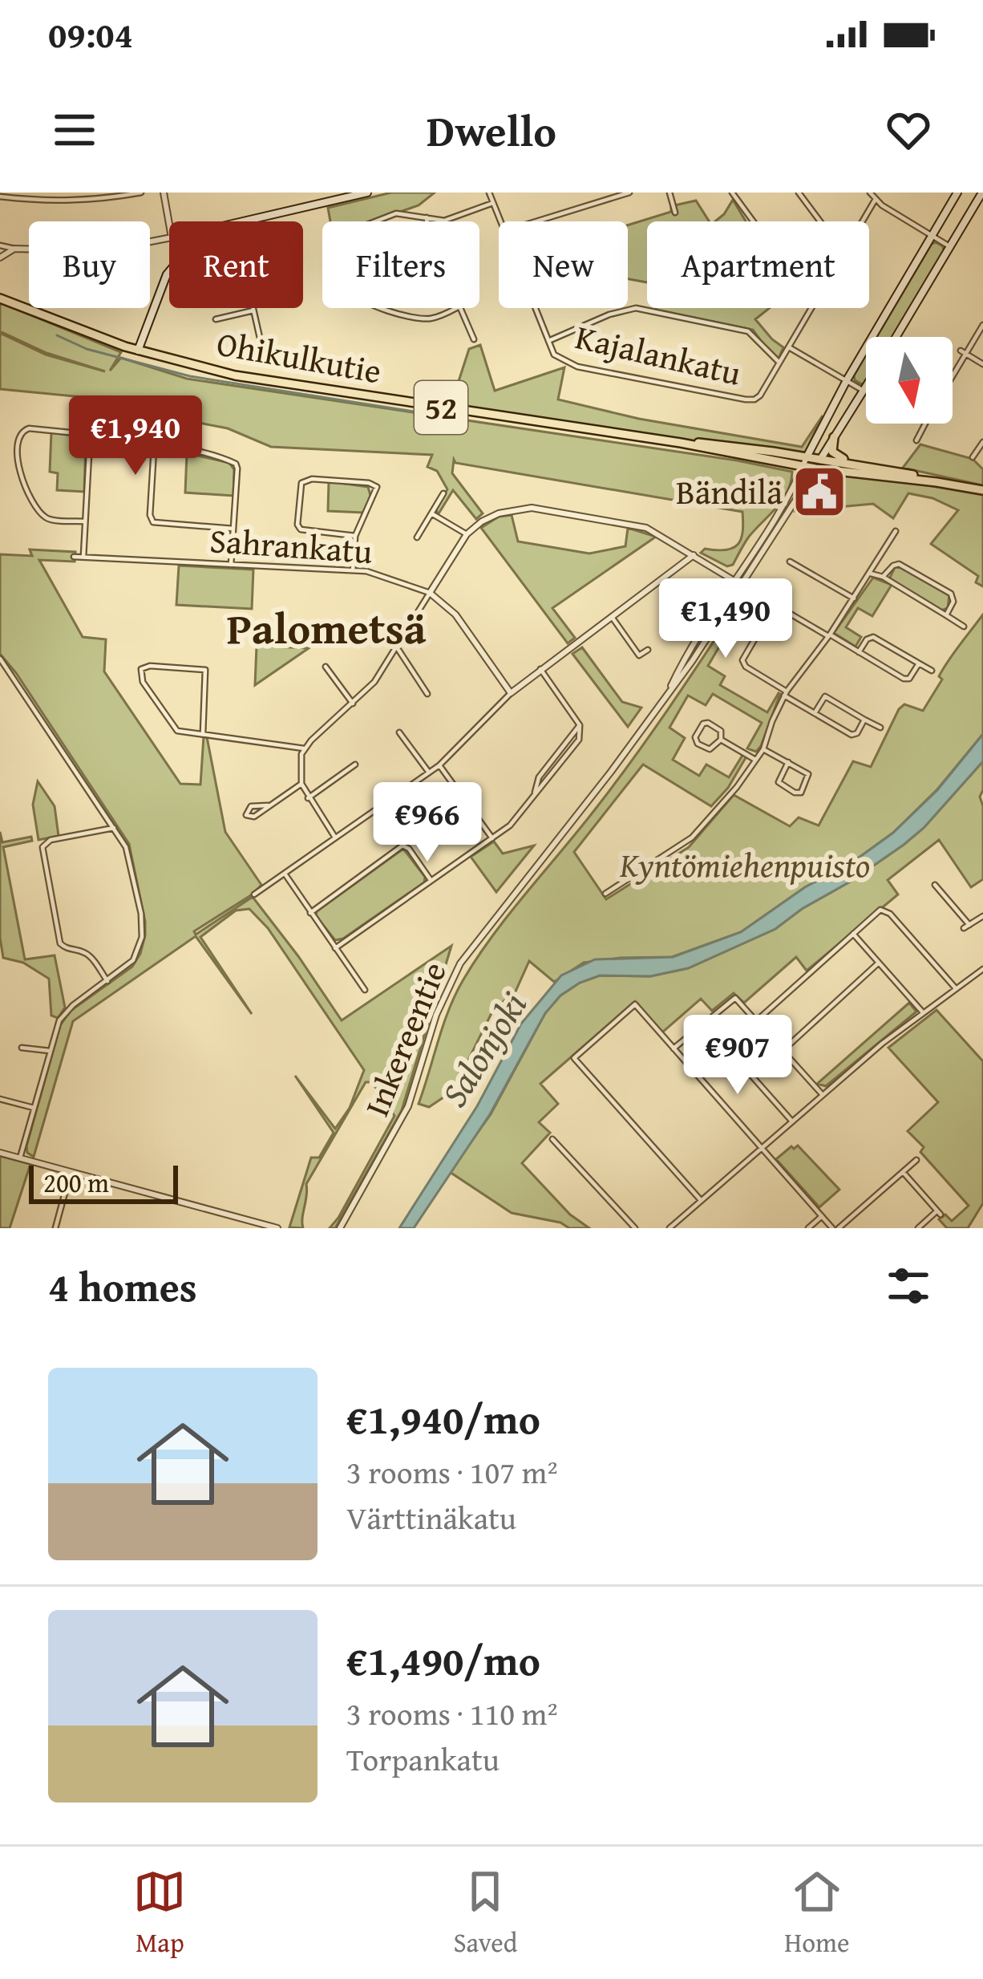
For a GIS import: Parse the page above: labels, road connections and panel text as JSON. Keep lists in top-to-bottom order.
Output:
{
  "streets": {
    "main road": ["Ohikulkutie", "52"],
    "street": ["Kajalankatu", "Sahrankatu", "Inkereentie"]
  },
  "crossings": [
    ["Ohikulkutie", "52"],
    ["Ohikulkutie", "Inkereentie"]
  ],
  "districts": ["Palometsä"],
  "water": ["Salonjoki"],
  "parks": ["Kyntömiehenpuisto"],
  "places": {
    "public building": ["Bändilä"]
  },
  "scale_bar": "200 m",
  "north": "bottom",
  "page": {
    "status": "09:04",
    "header": "Dwello",
    "chip": [
      "Buy",
      "Rent",
      "Filters",
      "New",
      "Apartment"
    ],
    "price": [
      "€1,940",
      "€1,490",
      "€966",
      "€907"
    ],
    "scale": "200 m",
    "heading": "4 homes",
    "list": [
      {
        "name": "€1,940/mo",
        "note": "3 rooms · 107 m² · Värttinäkatu"
      },
      {
        "name": "€1,490/mo",
        "note": "3 rooms · 110 m² · Torpankatu"
      }
    ],
    "tabs": ["Map", "Saved", "Home"]
  }
}
